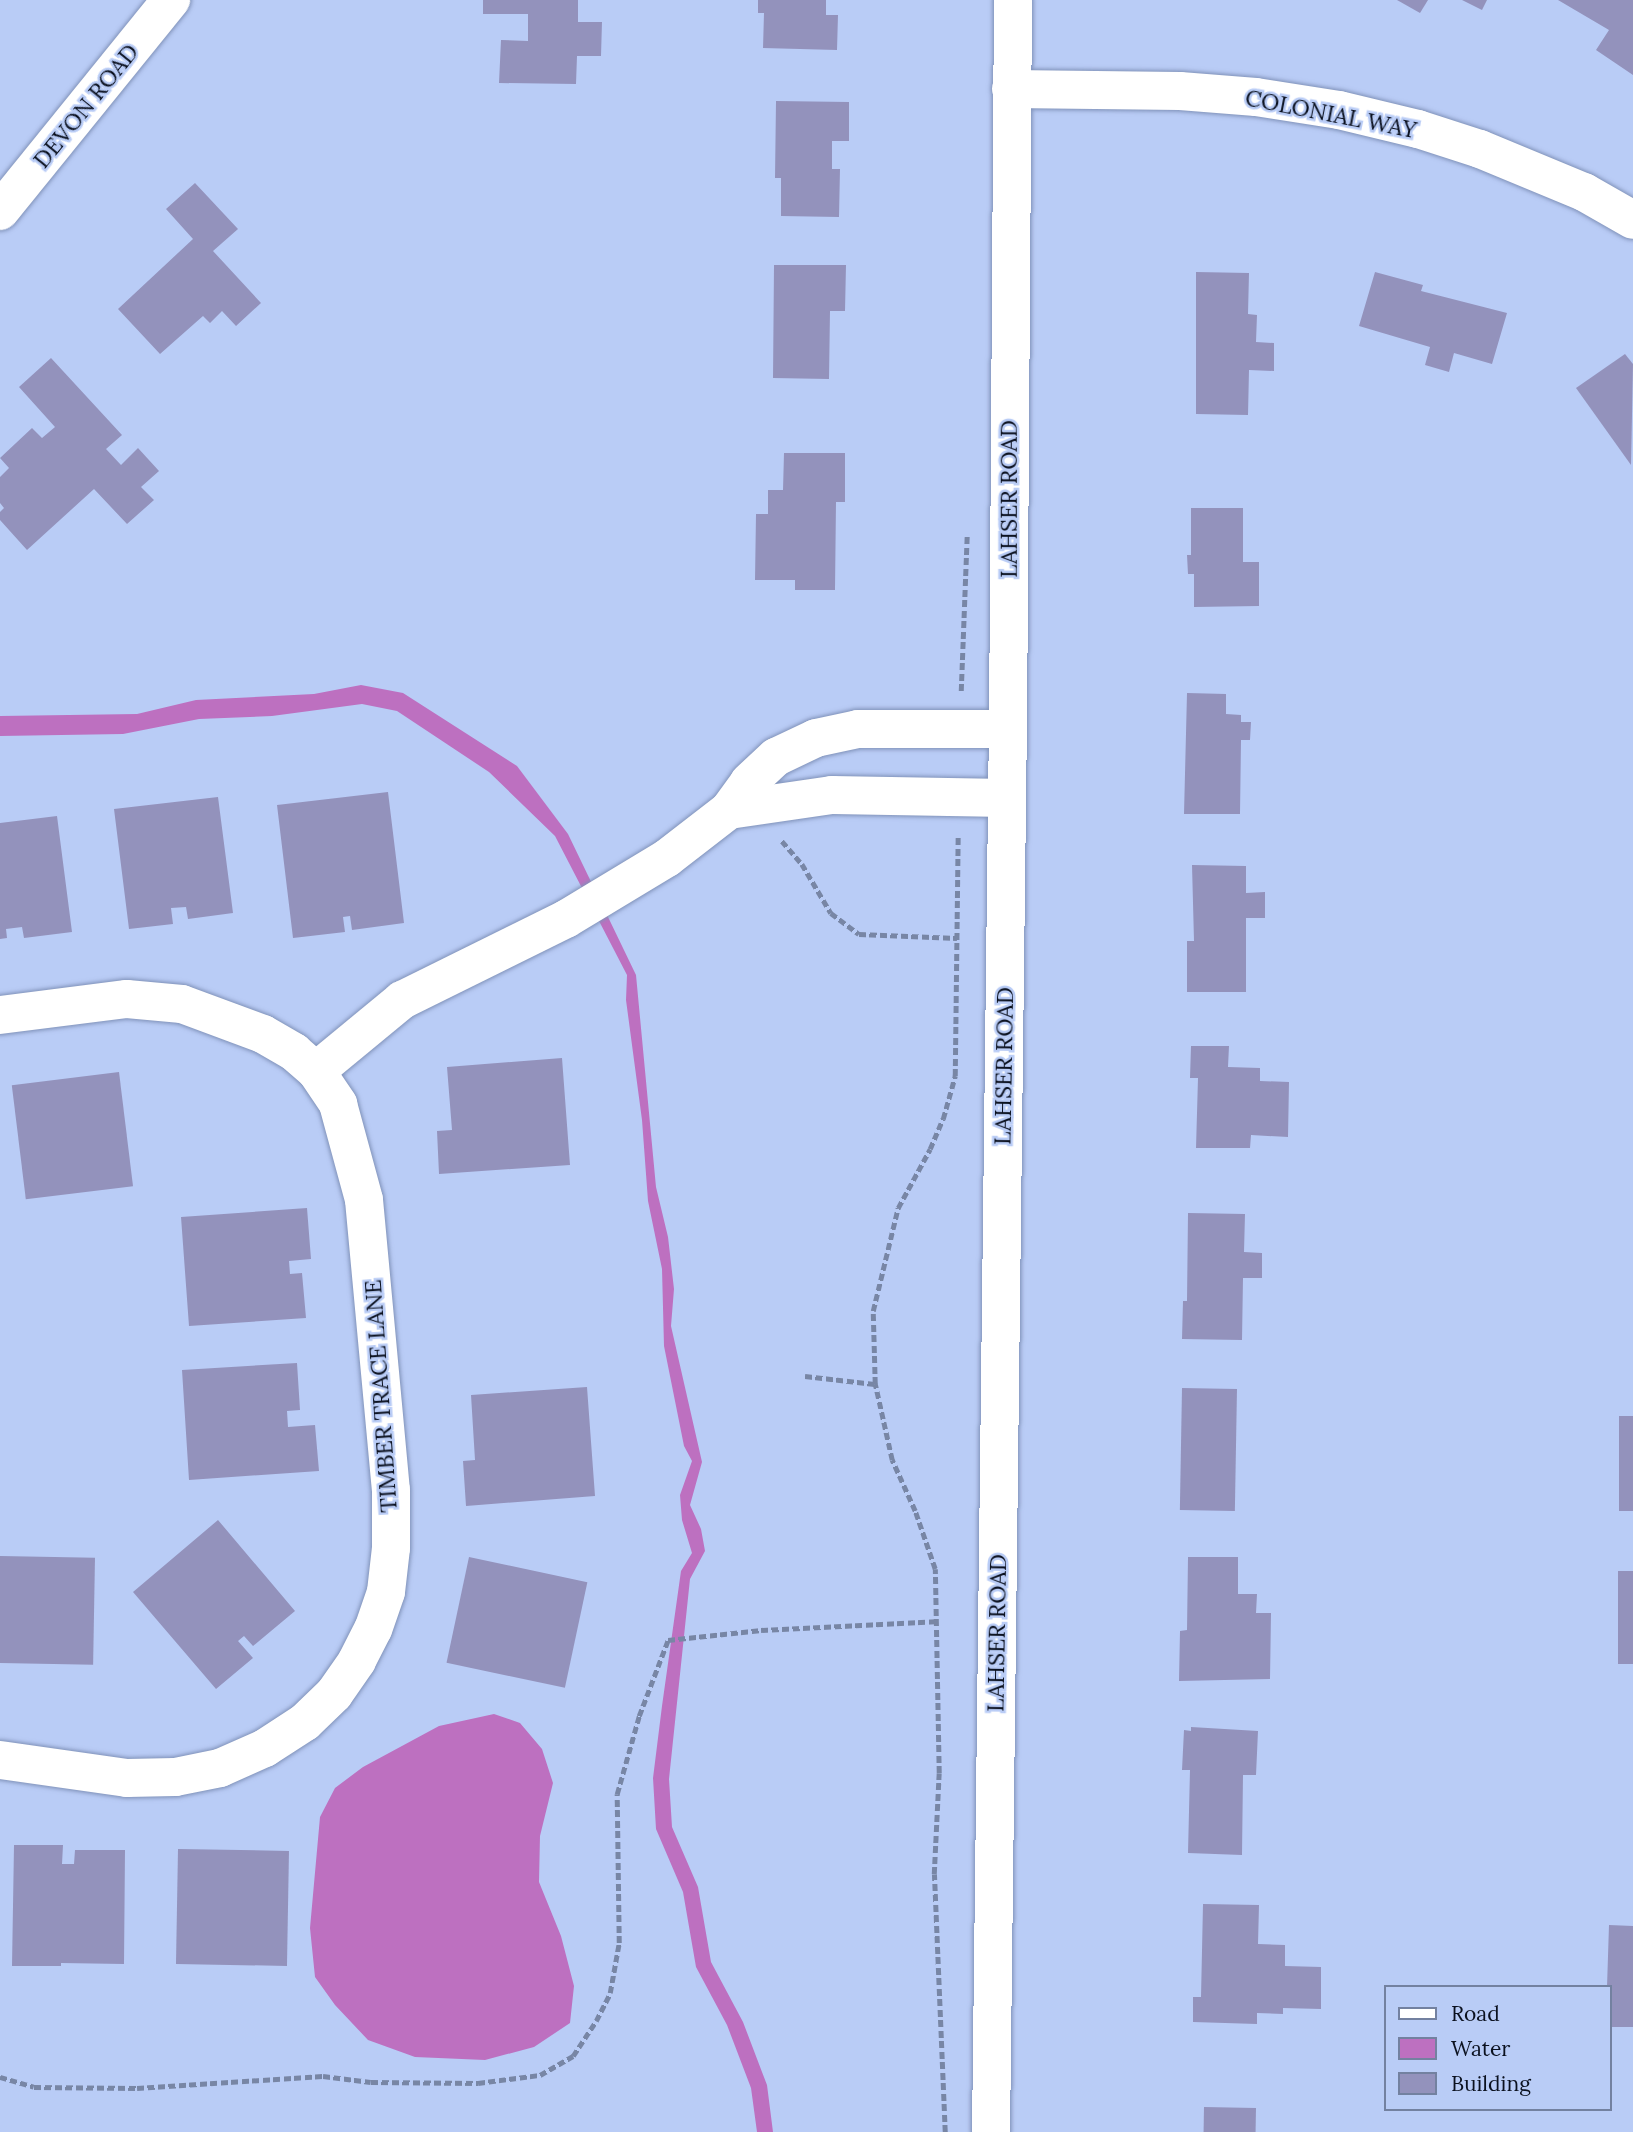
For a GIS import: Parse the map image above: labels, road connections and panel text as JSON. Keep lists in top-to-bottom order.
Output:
{
  "streets": {
    "street": [
      "DEVON ROAD",
      "COLONIAL WAY",
      "LAHSER ROAD",
      "TIMBER TRACE LANE"
    ]
  },
  "crossings": [
    ["COLONIAL WAY", "LAHSER ROAD"]
  ],
  "legend": ["Road", "Water", "Building"]
}
